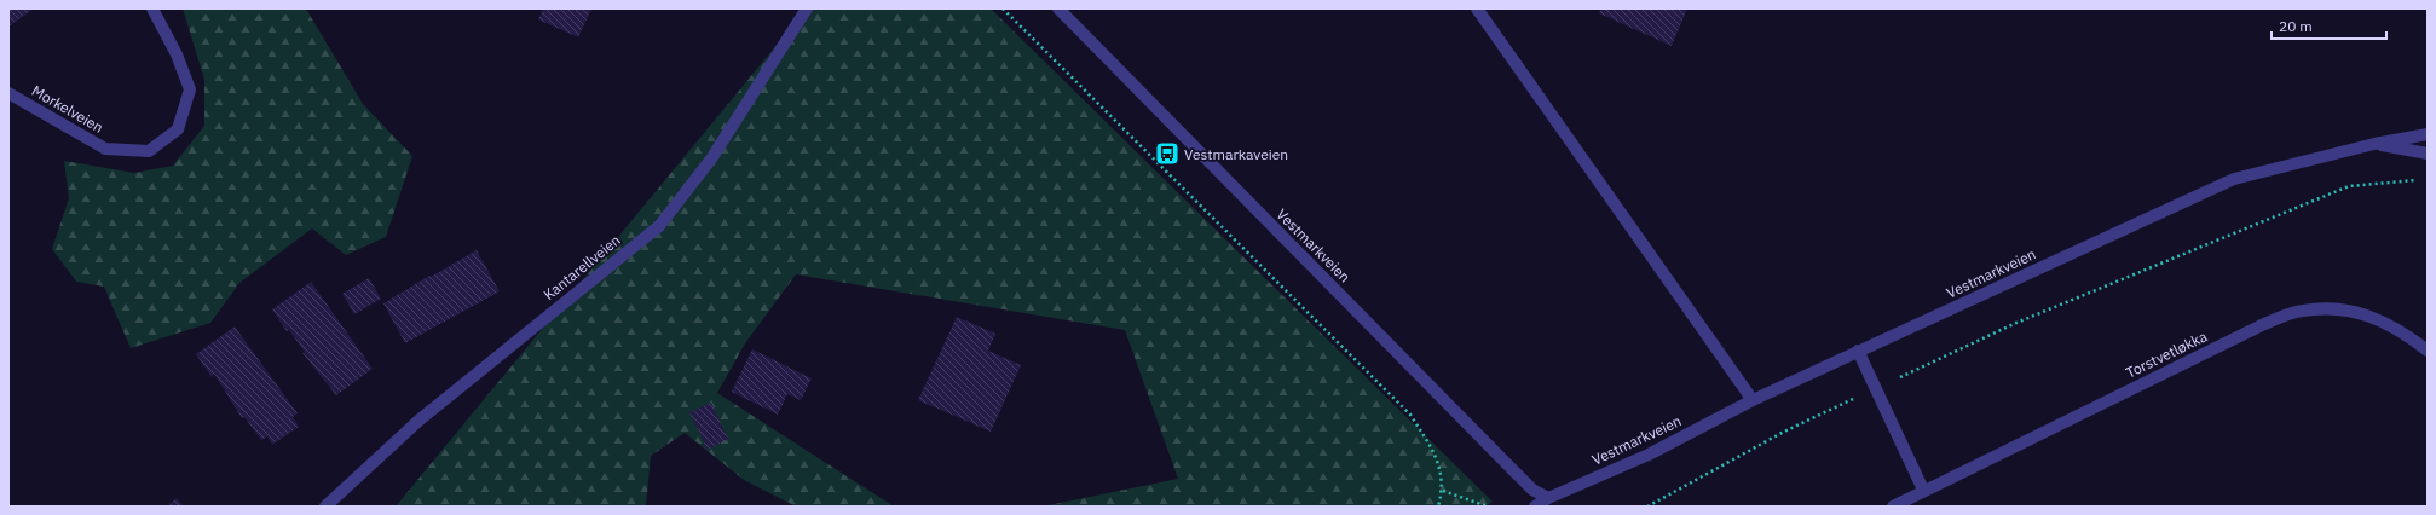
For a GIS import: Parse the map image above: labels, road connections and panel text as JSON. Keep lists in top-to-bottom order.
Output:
{
  "streets": {
    "street": [
      "Morkelveien",
      "Vestmarkveien",
      "Kantarellveien",
      "Torstvetløkka"
    ]
  },
  "places": {
    "bus stop": ["Vestmarkaveien"]
  },
  "scale_bar": "20 m"
}
